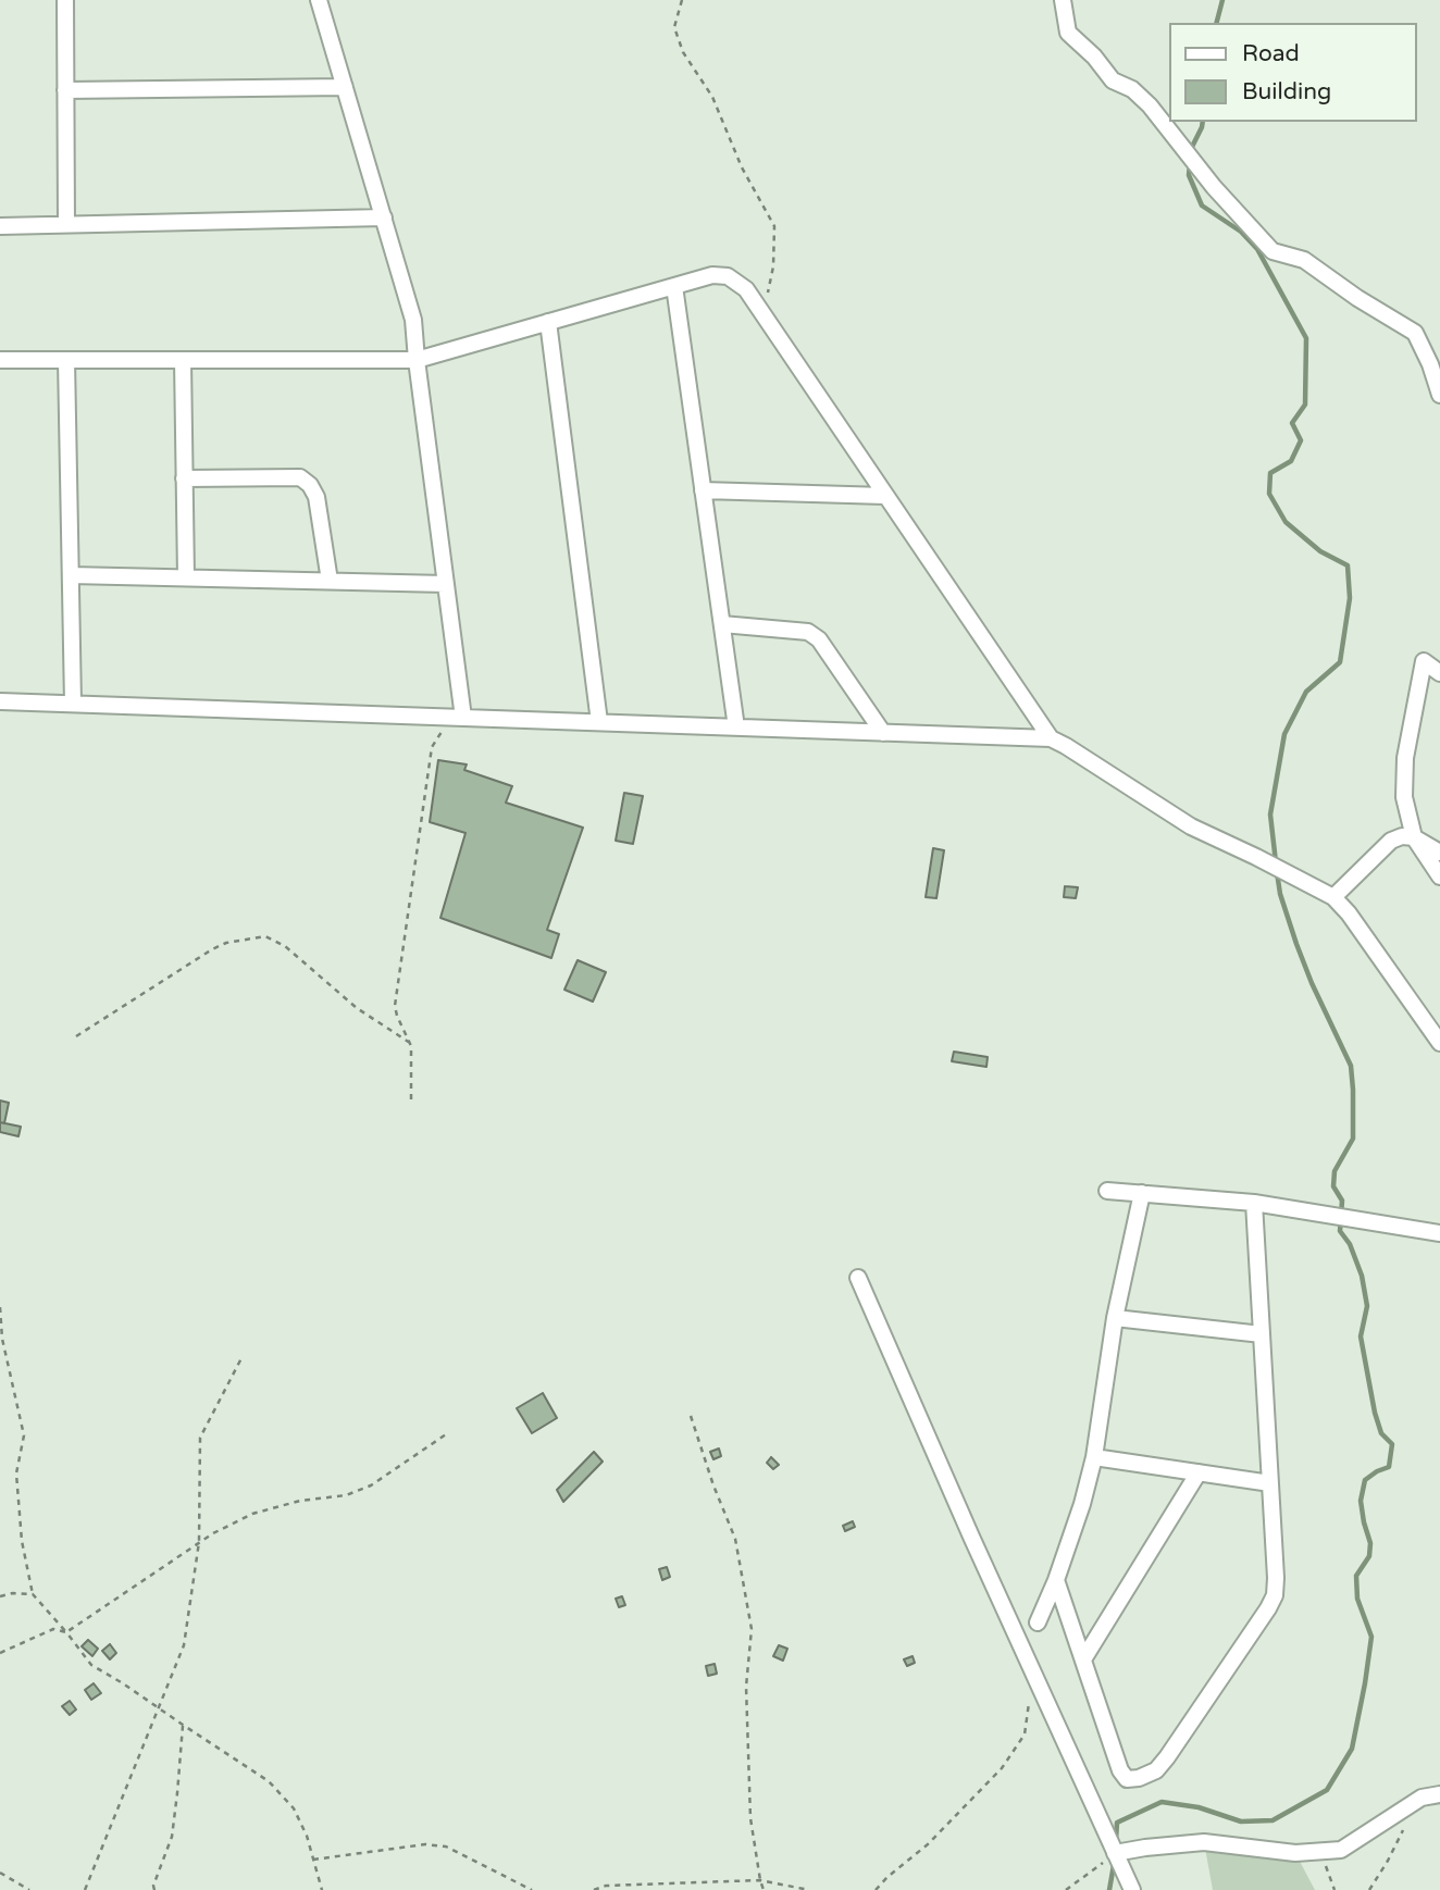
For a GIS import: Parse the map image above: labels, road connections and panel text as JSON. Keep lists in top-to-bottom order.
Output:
{
  "legend": ["Road", "Building"]
}
